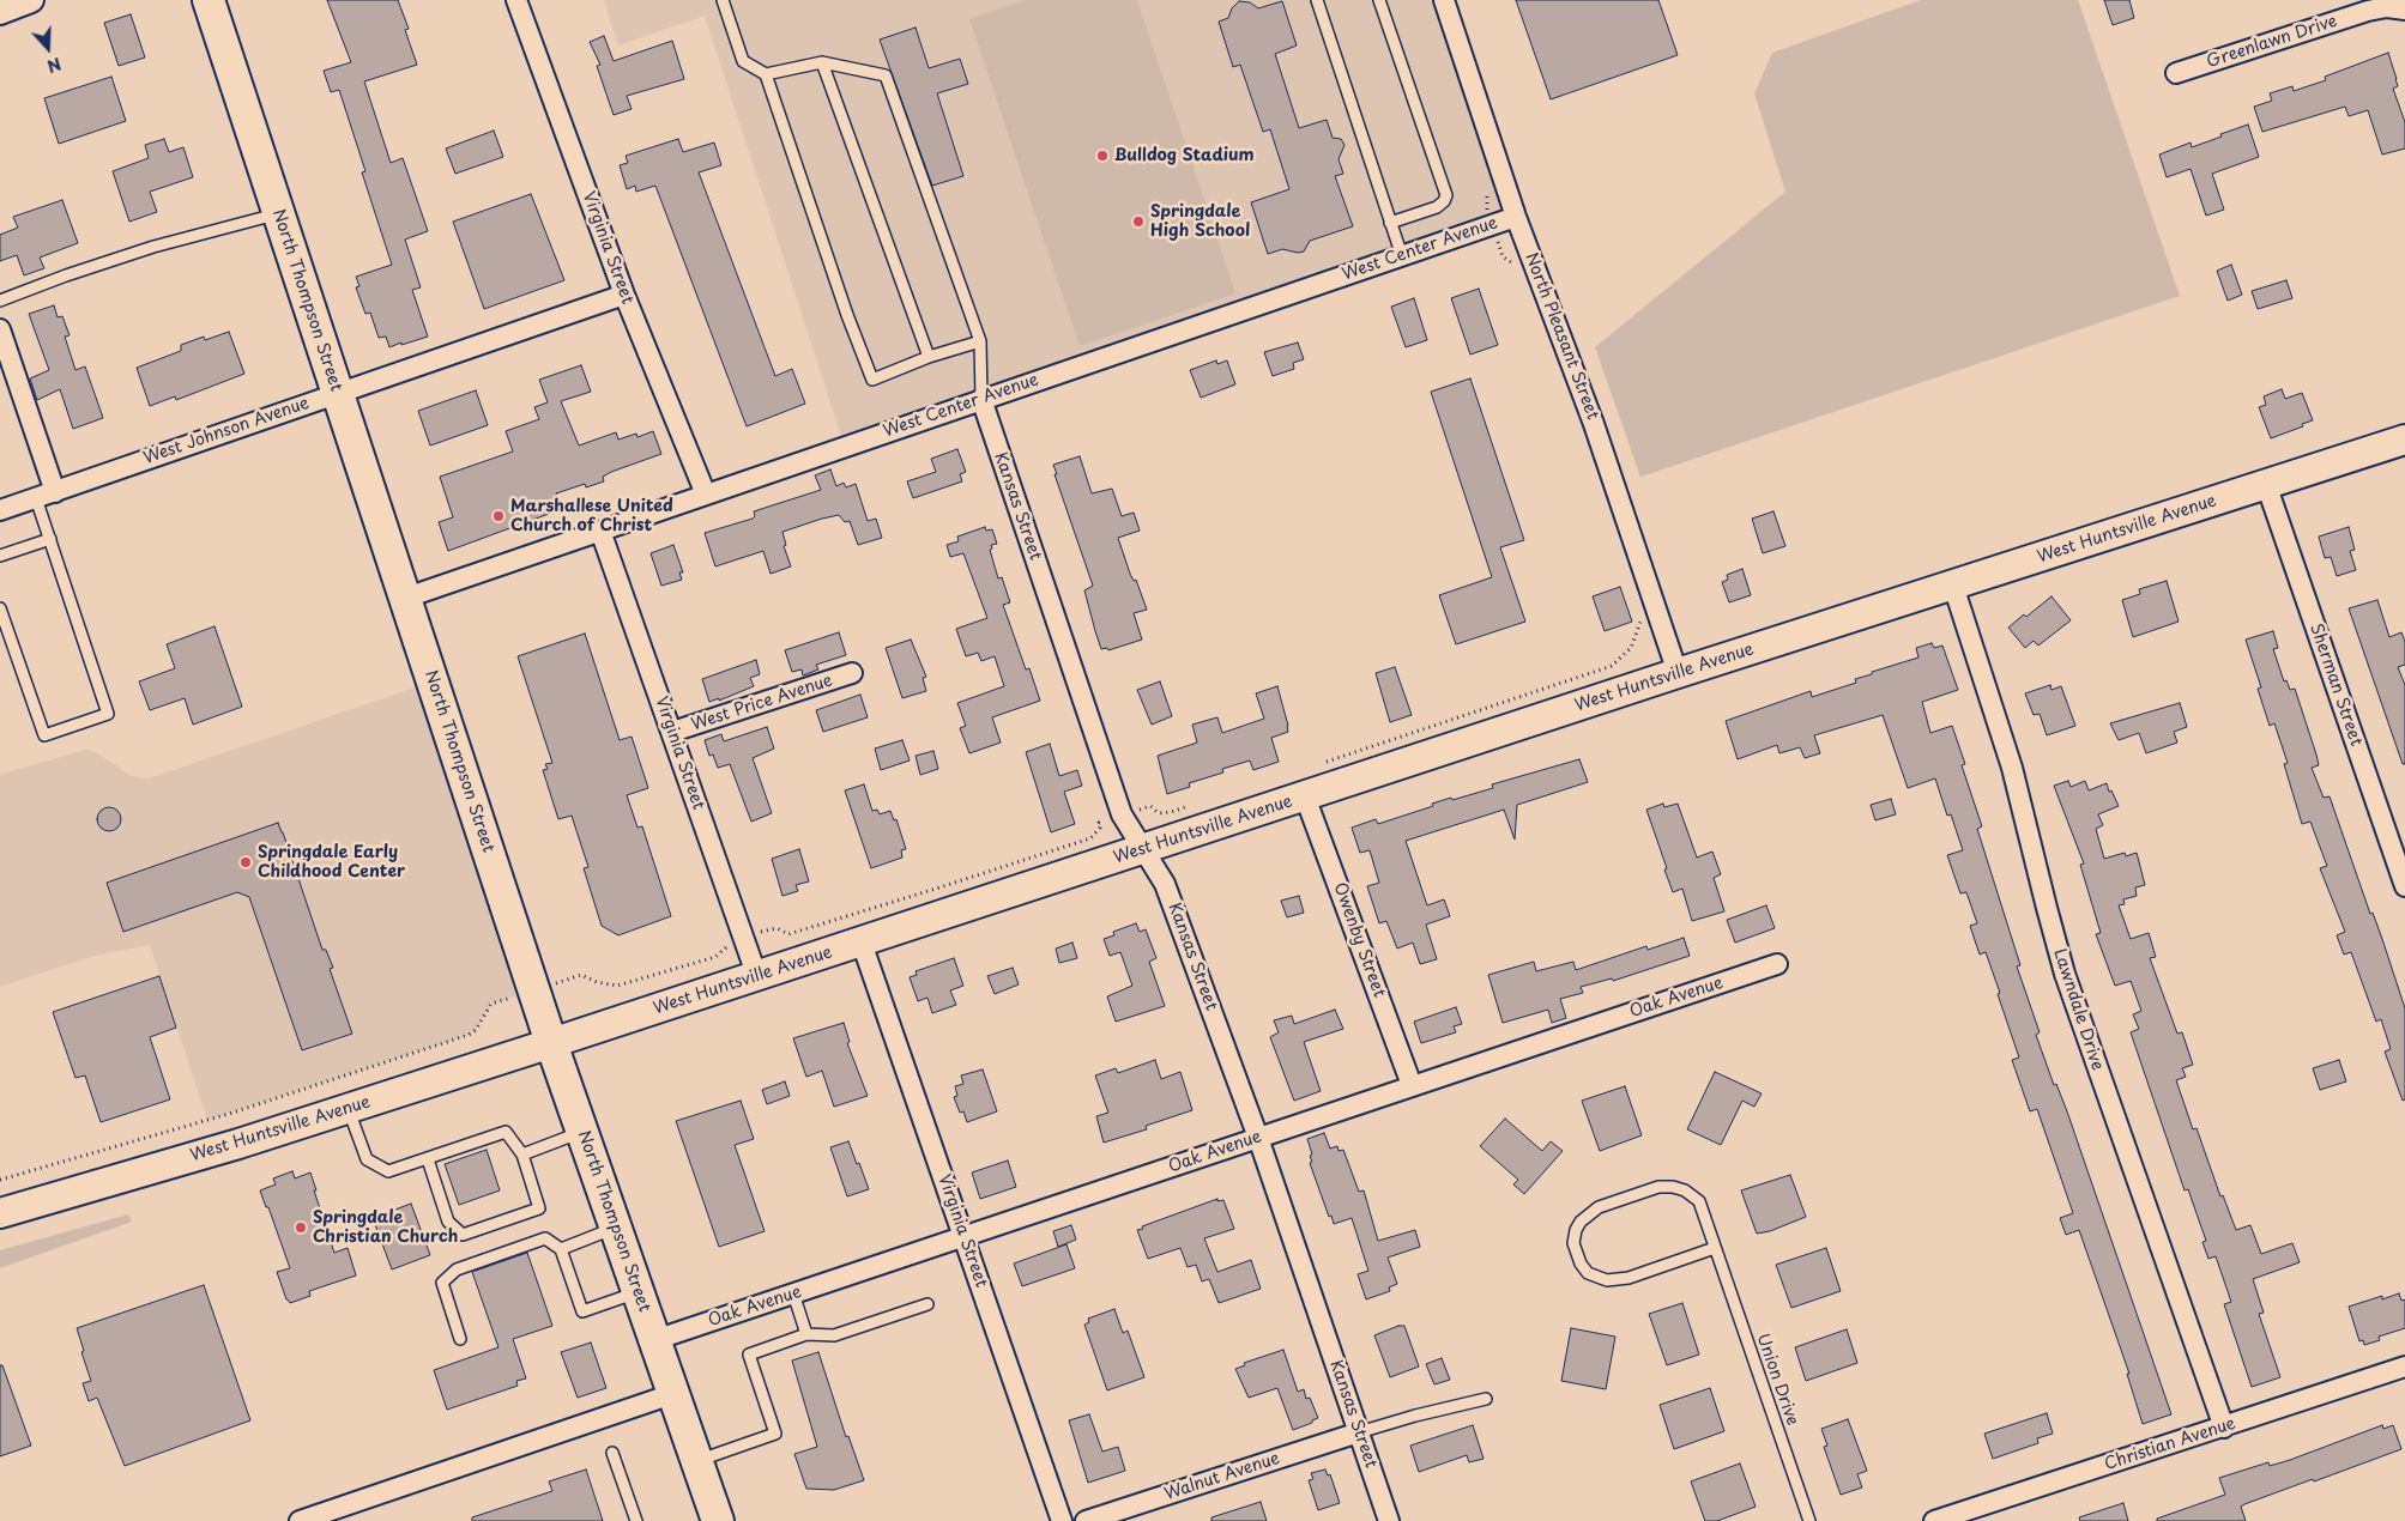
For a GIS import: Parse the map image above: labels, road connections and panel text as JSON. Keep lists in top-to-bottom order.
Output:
{
  "streets": {
    "main road": ["North Thompson Street", "West Huntsville Avenue"],
    "street": [
      "Greenlawn Drive",
      "Virginia Street",
      "West Center Avenue",
      "North Pleasant Street",
      "West Johnson Avenue",
      "Kansas Street",
      "Sherman Street",
      "West Price Avenue",
      "Owenby Street",
      "Oak Avenue",
      "Lawndale Drive",
      "Christian Avenue",
      "Walnut Avenue"
    ],
    "lane": ["Union Drive"]
  },
  "crossings": [
    ["Virginia Street", "West Center Avenue"],
    ["Virginia Street", "West Johnson Avenue"],
    ["Virginia Street", "West Huntsville Avenue"],
    ["Virginia Street", "West Price Avenue"],
    ["Virginia Street", "Oak Avenue"],
    ["West Center Avenue", "North Thompson Street"],
    ["West Center Avenue", "North Pleasant Street"],
    ["West Center Avenue", "Kansas Street"],
    ["North Thompson Street", "West Johnson Avenue"],
    ["North Thompson Street", "West Huntsville Avenue"],
    ["North Thompson Street", "Oak Avenue"],
    ["North Pleasant Street", "West Huntsville Avenue"],
    ["Kansas Street", "West Huntsville Avenue"],
    ["Kansas Street", "Oak Avenue"],
    ["Kansas Street", "Walnut Avenue"],
    ["West Huntsville Avenue", "Sherman Street"],
    ["West Huntsville Avenue", "Owenby Street"],
    ["West Huntsville Avenue", "Lawndale Drive"],
    ["Owenby Street", "Oak Avenue"],
    ["Lawndale Drive", "Christian Avenue"]
  ],
  "places": [
    "Bulldog Stadium",
    "Springdale High School",
    "Marshallese United Church of Christ",
    "Springdale Early Childhood Center",
    "Springdale Christian Church"
  ],
  "north": "bottom"
}
